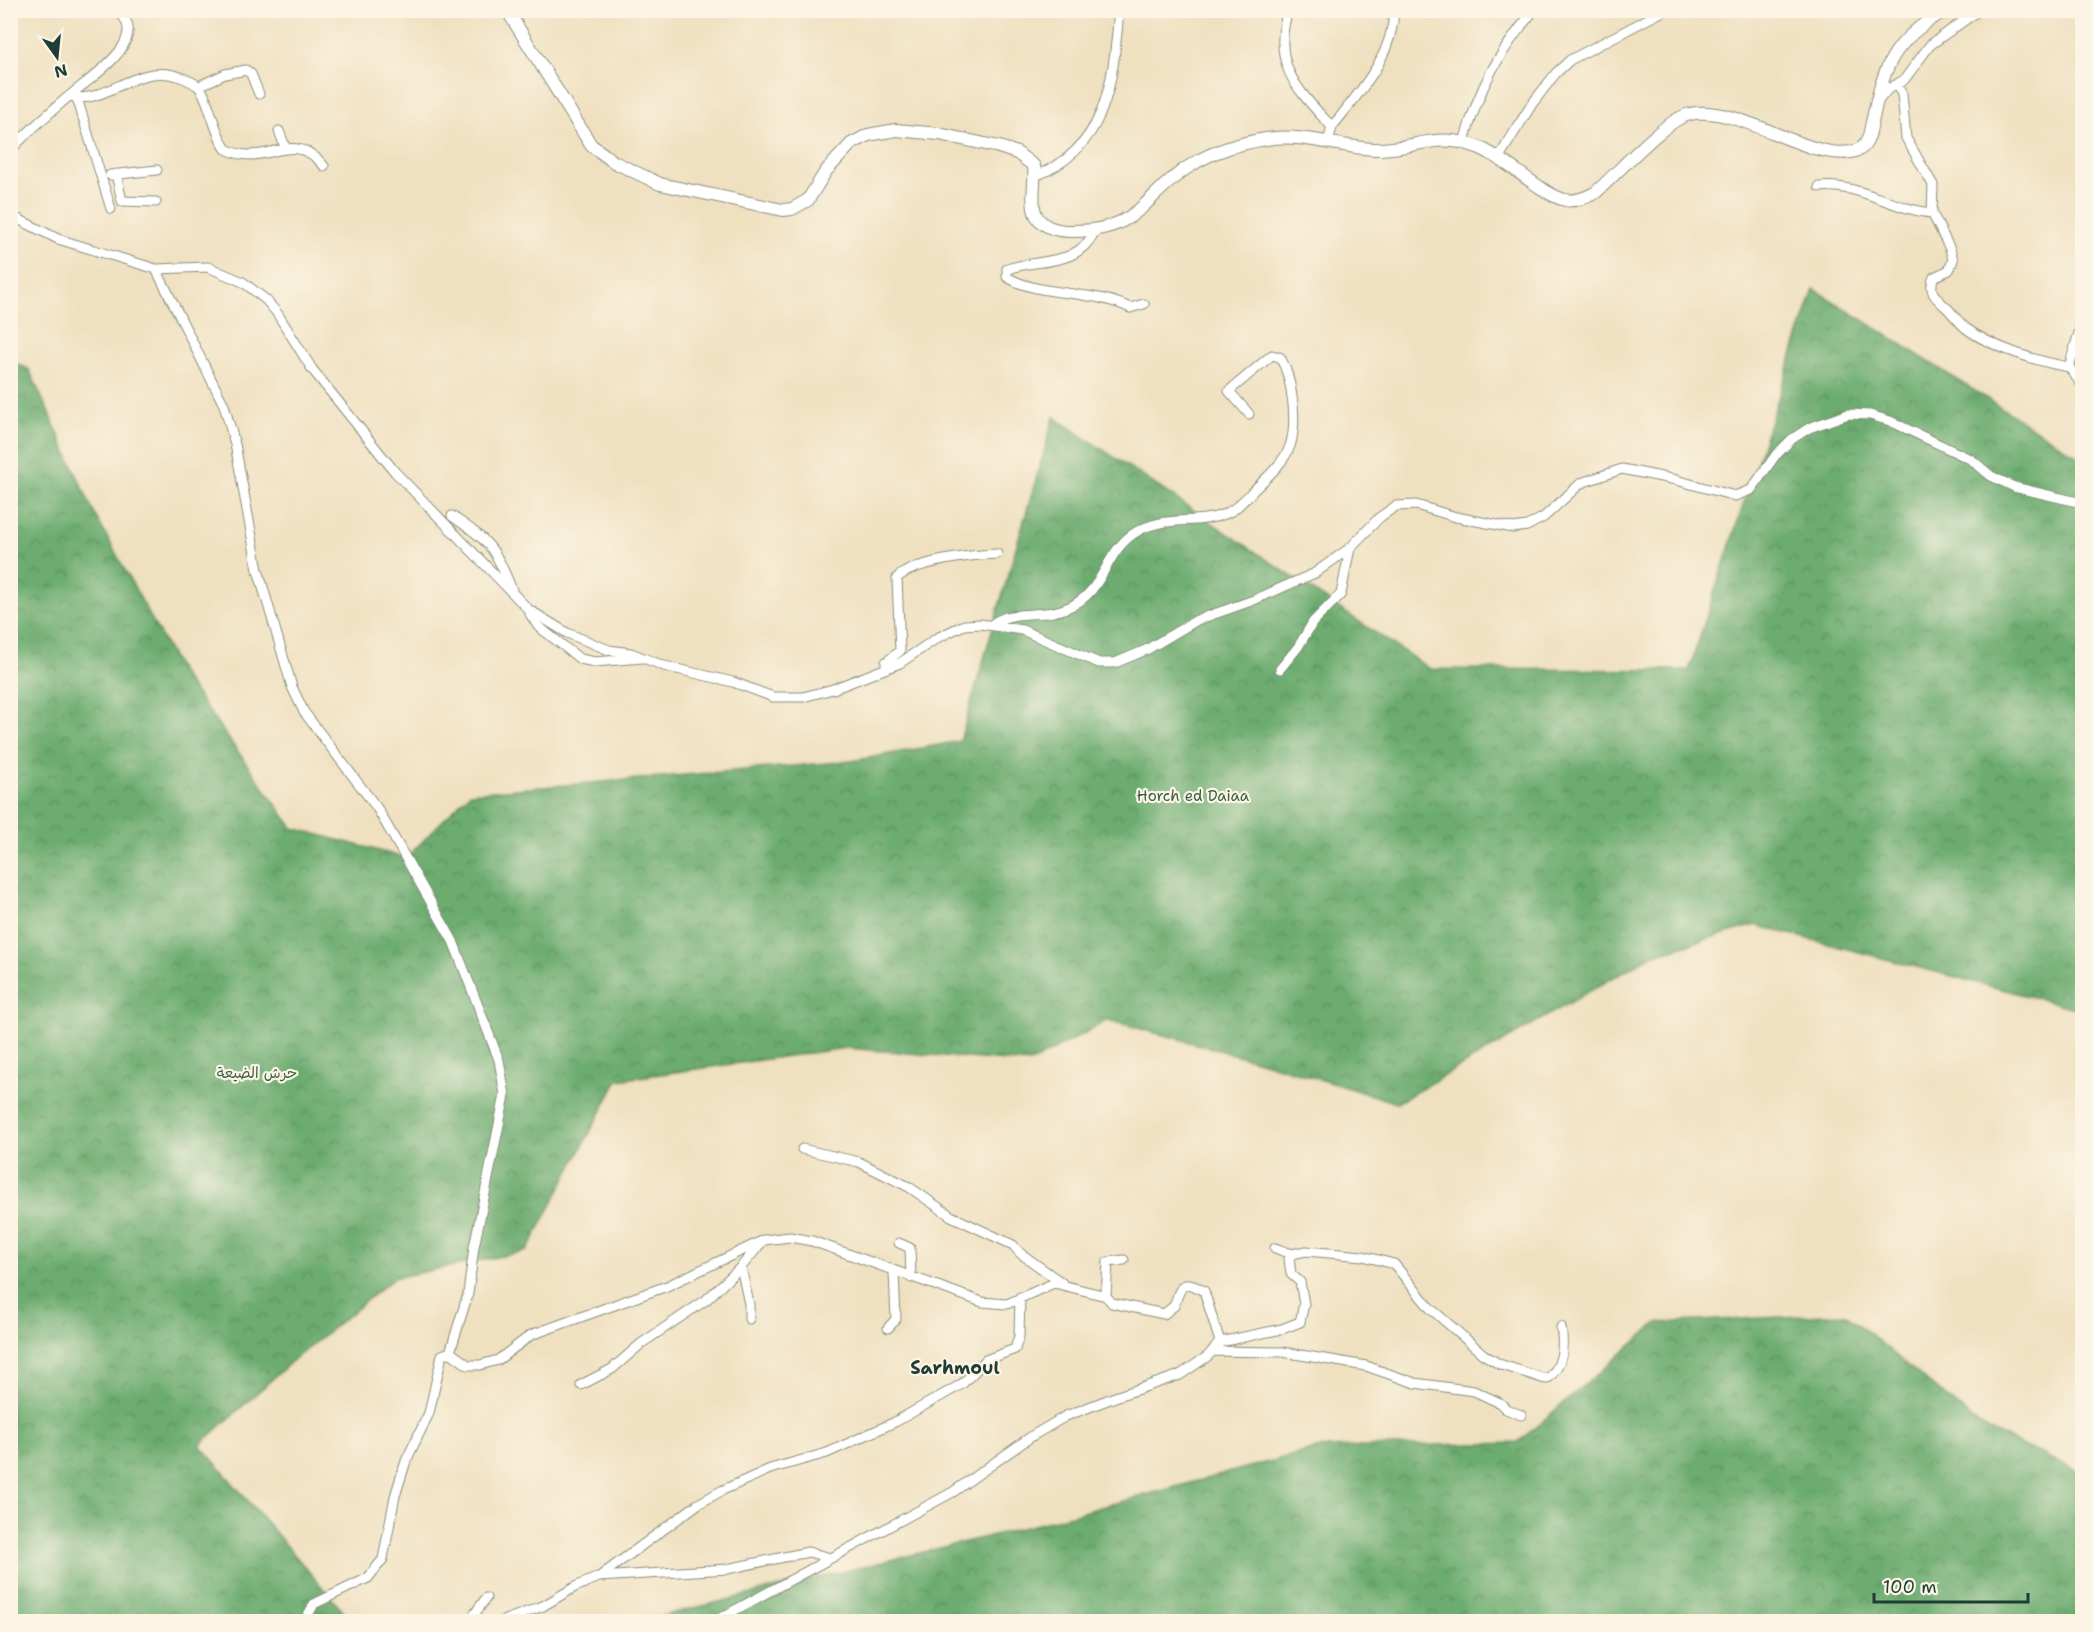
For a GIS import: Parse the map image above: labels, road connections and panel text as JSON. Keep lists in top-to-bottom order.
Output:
{
  "districts": ["Sarhmoul"],
  "parks": ["Horch ed Daiaa", "حرش الضيعة"],
  "scale_bar": "100 m",
  "north": "bottom"
}
